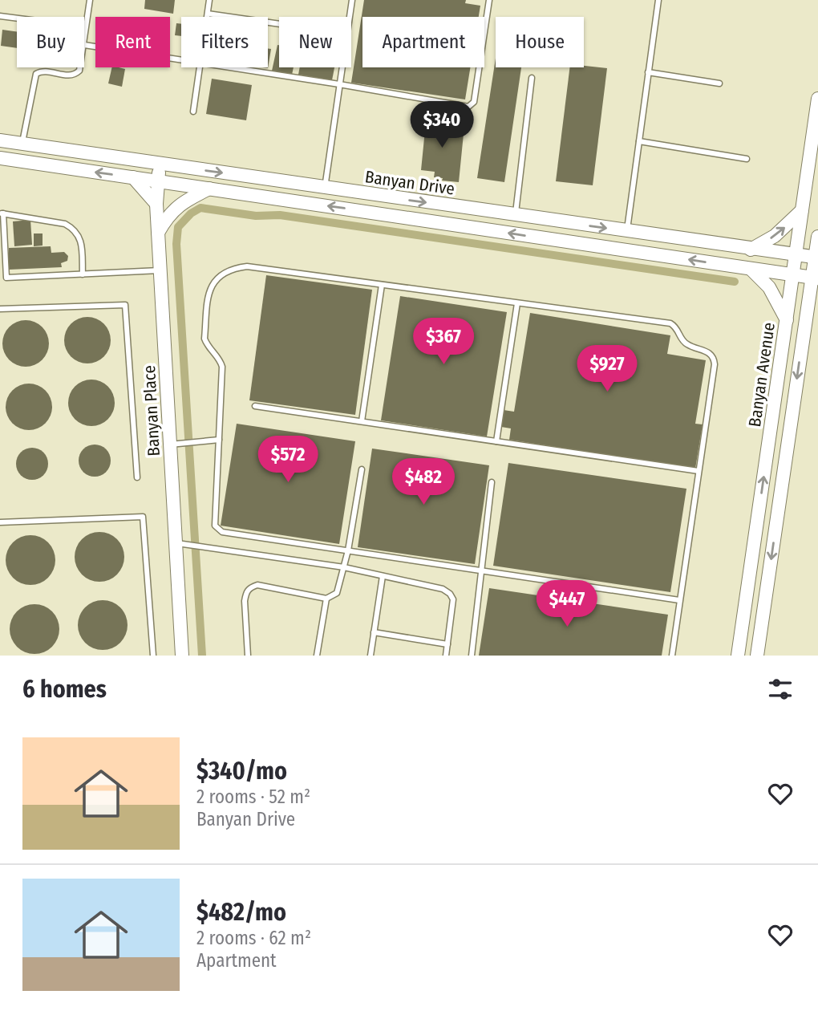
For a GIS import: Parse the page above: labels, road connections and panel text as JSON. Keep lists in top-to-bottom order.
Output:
{
  "streets": {
    "street": ["Banyan Drive", "Banyan Avenue", "Banyan Place"]
  },
  "crossings": [
    ["Banyan Drive", "Banyan Avenue"],
    ["Banyan Drive", "Banyan Place"]
  ],
  "page": {
    "chip": [
      "Buy",
      "Rent",
      "Filters",
      "New",
      "Apartment",
      "House"
    ],
    "price": [
      "$340",
      "$367",
      "$927",
      "$572",
      "$482",
      "$447"
    ],
    "heading": "6 homes",
    "list": [
      {
        "name": "$340/mo",
        "note": "2 rooms · 52 m² · Banyan Drive"
      },
      {
        "name": "$482/mo",
        "note": "2 rooms · 62 m² · Apartment"
      }
    ]
  }
}
